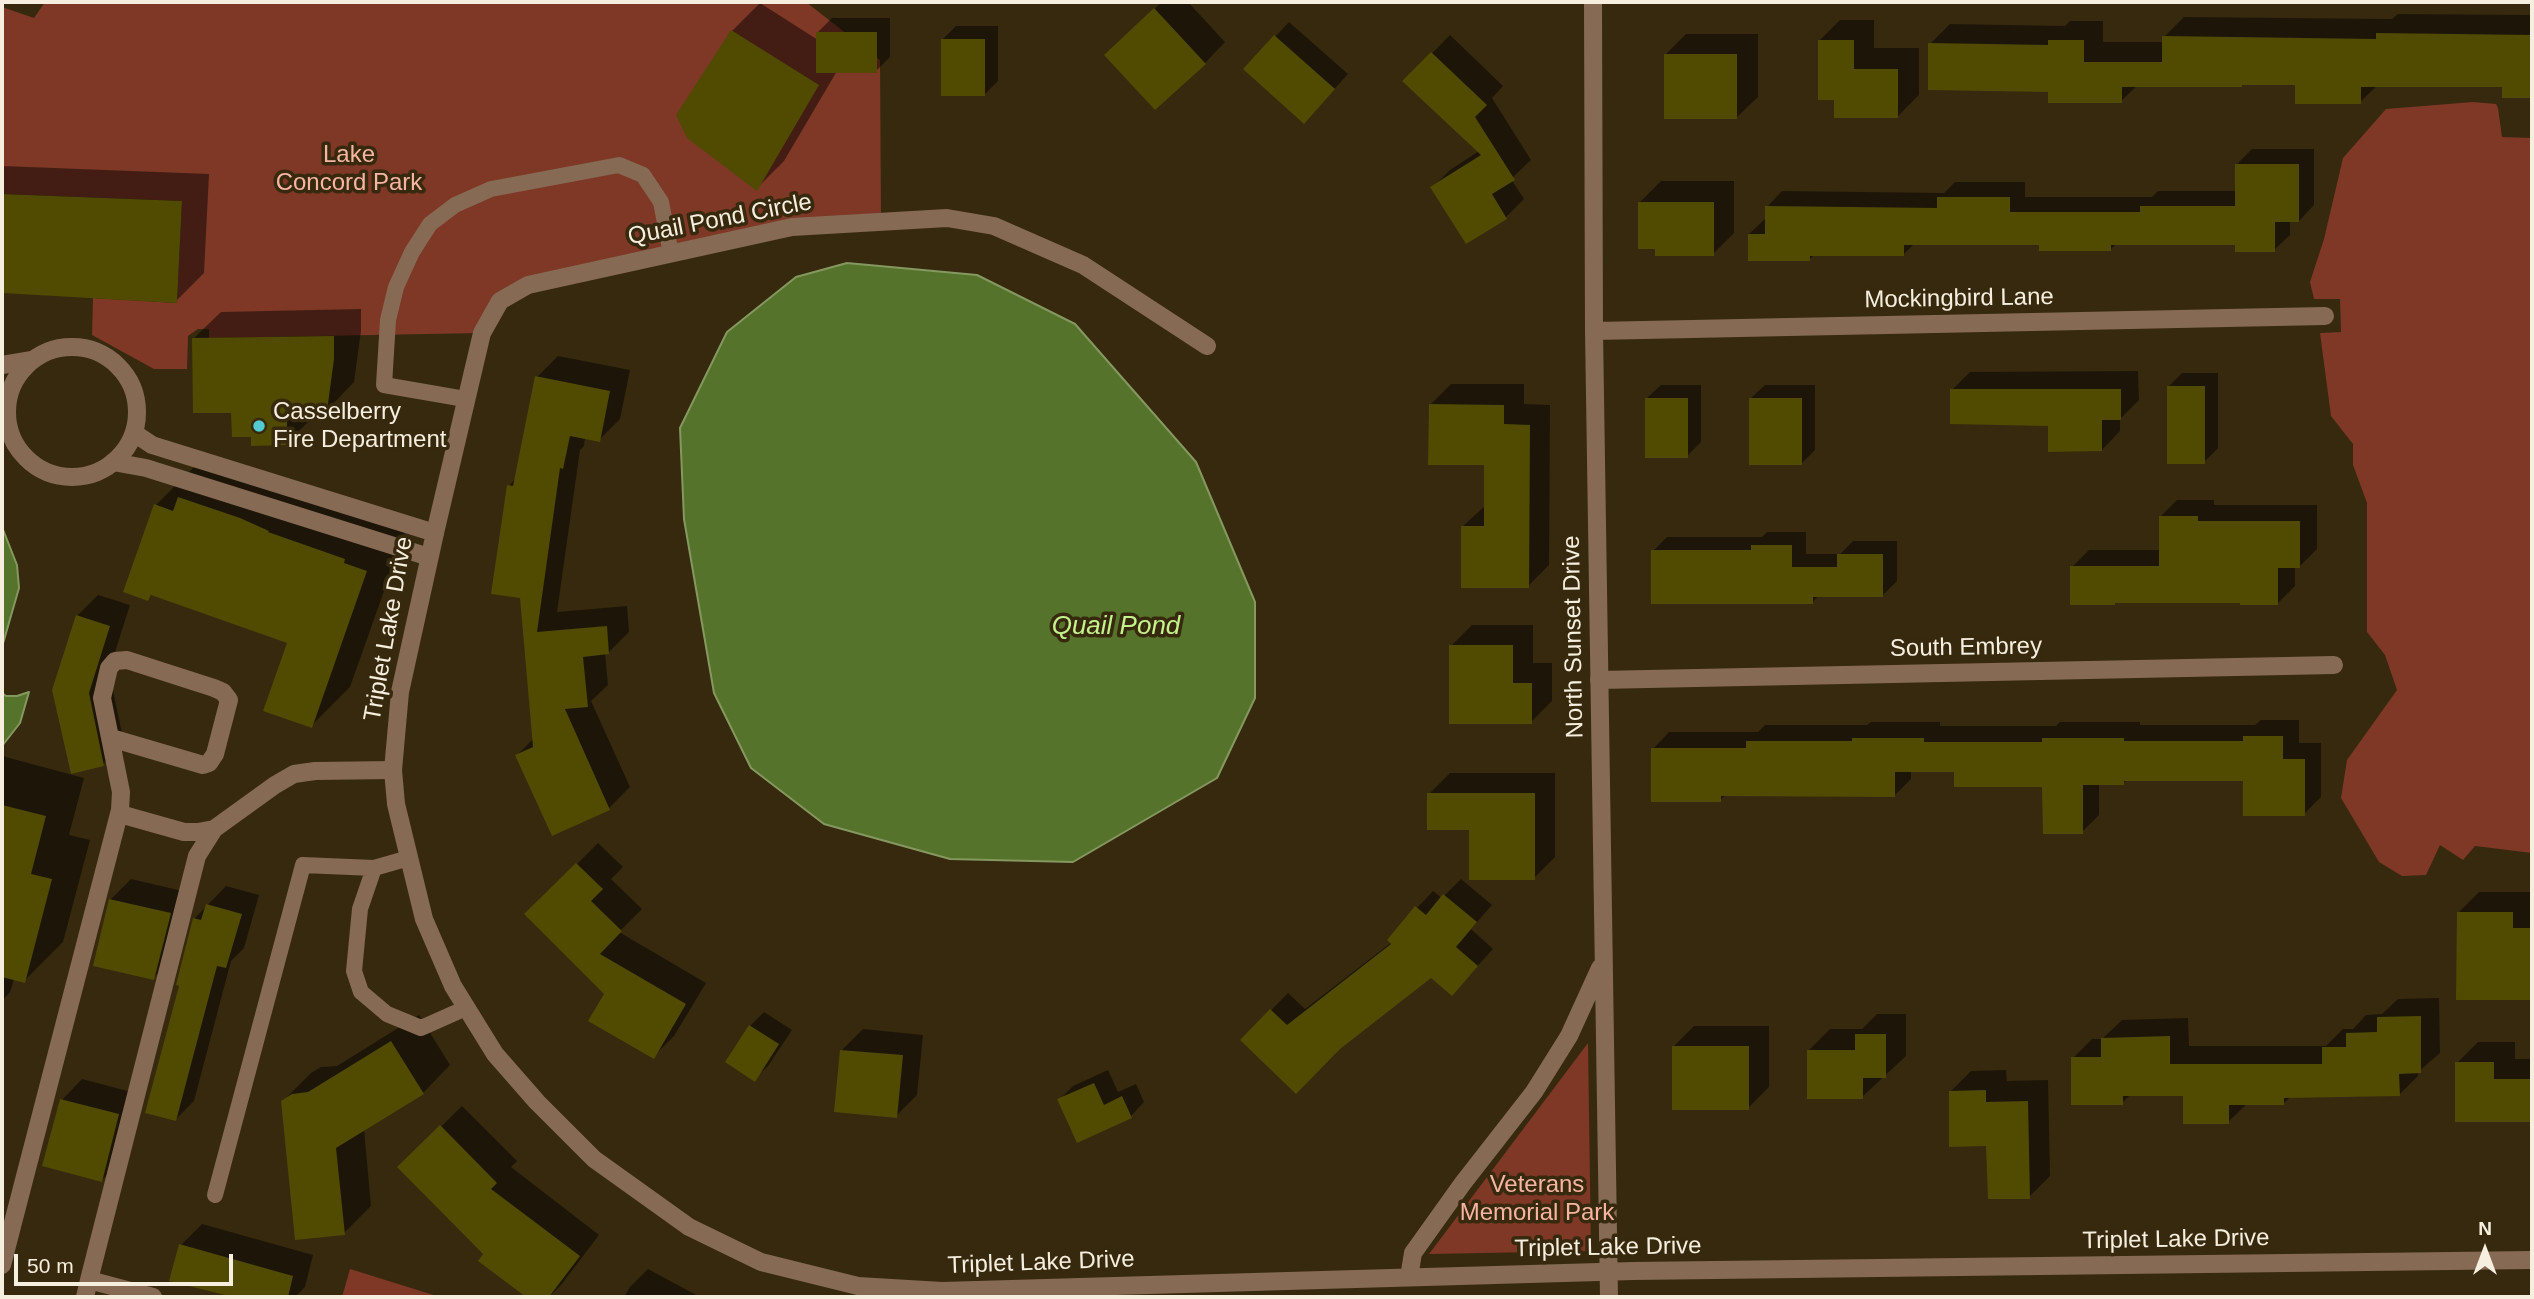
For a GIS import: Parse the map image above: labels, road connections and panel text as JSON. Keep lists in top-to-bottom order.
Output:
{
  "streets": {
    "street": [
      "Quail Pond Circle",
      "Mockingbird Lane",
      "Triplet Lake Drive",
      "North Sunset Drive",
      "South Embrey"
    ]
  },
  "crossings": [
    ["Quail Pond Circle", "Triplet Lake Drive"],
    ["Mockingbird Lane", "North Sunset Drive"],
    ["Triplet Lake Drive", "North Sunset Drive"],
    ["North Sunset Drive", "South Embrey"]
  ],
  "water": ["Quail Pond"],
  "parks": ["Lake Concord Park", "Veterans Memorial Park"],
  "places": ["Casselberry Fire Department"],
  "scale_bar": "50 m",
  "north": "top"
}
